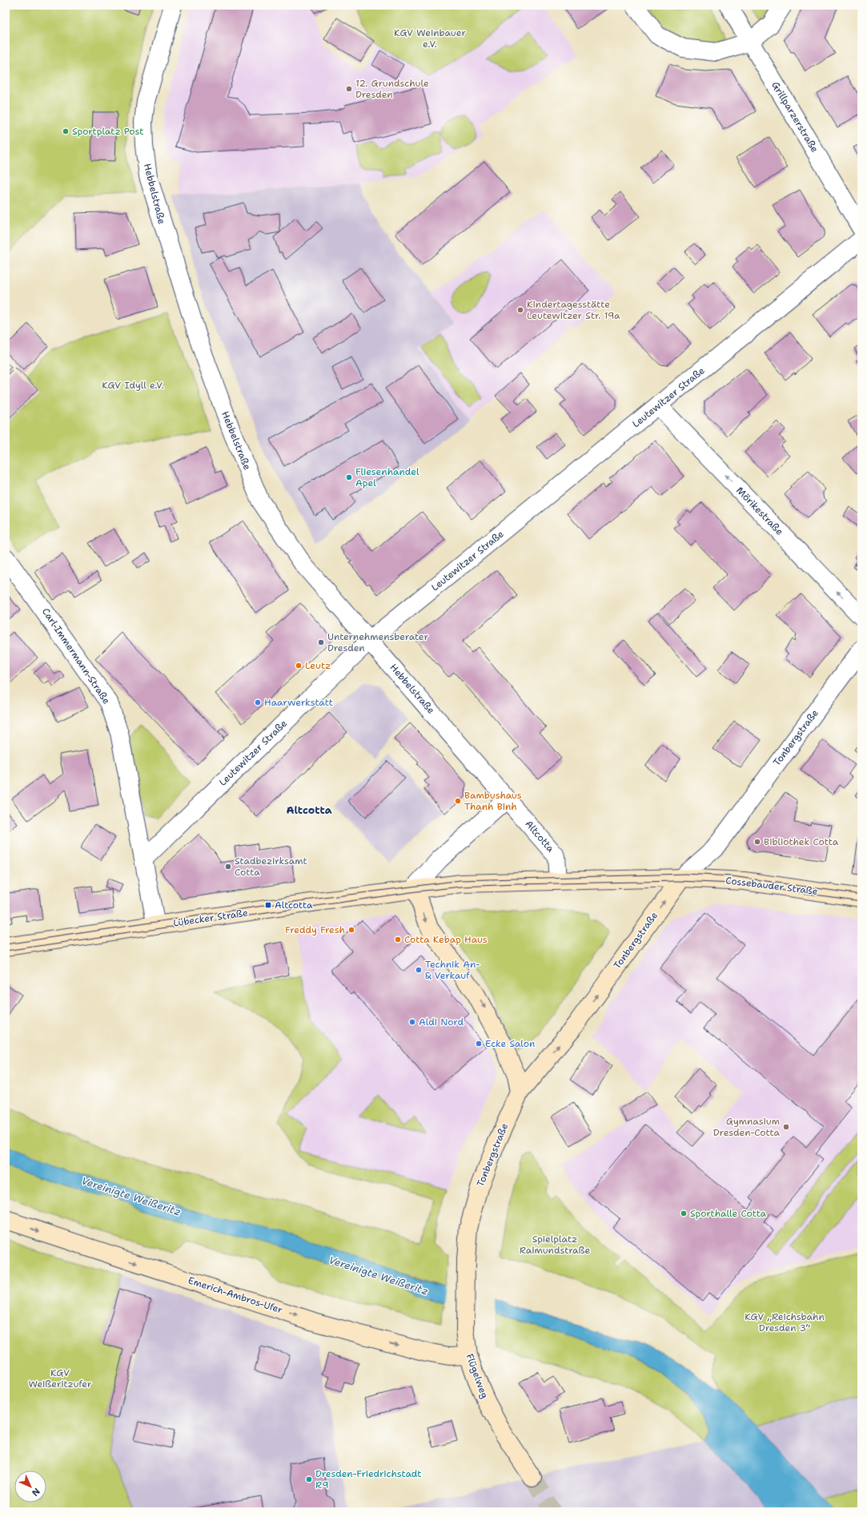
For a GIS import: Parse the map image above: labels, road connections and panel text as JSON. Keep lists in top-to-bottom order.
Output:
{
  "streets": {
    "main road": [
      "Tonbergstraße",
      "Cossebauder Straße",
      "Lübecker Straße",
      "Emerich-Ambros-Ufer",
      "Flügelweg"
    ],
    "street": [
      "Grillparzerstraße",
      "Hebbelstraße",
      "Leutewitzer Straße",
      "Mörikestraße",
      "Carl-Immermann-Straße",
      "Altcotta"
    ]
  },
  "crossings": [
    ["Hebbelstraße", "Leutewitzer Straße"],
    ["Hebbelstraße", "Altcotta"],
    ["Leutewitzer Straße", "Mörikestraße"],
    ["Leutewitzer Straße", "Carl-Immermann-Straße"],
    ["Tonbergstraße", "Cossebauder Straße"],
    ["Tonbergstraße", "Flügelweg"],
    ["Emerich-Ambros-Ufer", "Flügelweg"]
  ],
  "one_way": ["Mörikestraße", "Tonbergstraße", "Emerich-Ambros-Ufer"],
  "districts": ["Altcotta"],
  "water": ["Vereinigte Weißeritz"],
  "parks": [
    "KGV Weinbauer e.V.",
    "KGV Idyll e.V.",
    "Spielplatz Raimundstraße",
    "KGV „Reichsbahn Dresden 3“",
    "KGV Weißeritzufer"
  ],
  "places": {
    "other": [
      "12. Grundschule Dresden",
      "Sportplatz Post",
      "Kindertagesstätte Leutewitzer Str. 19a",
      "Fliesenhandel Apel",
      "Unternehmensberater Dresden",
      "Leutz",
      "Haarwerkstatt",
      "Bambushaus Thanh Binh",
      "Bibliothek Cotta",
      "Stadbezirksamt Cotta",
      "Freddy Fresh",
      "Cotta Kebap Haus",
      "Technik An- & Verkauf",
      "Aldi Nord",
      "Ecke Salon",
      "Gymnasium Dresden-Cotta",
      "Sporthalle Cotta",
      "Dresden-Friedrichstadt R9"
    ],
    "transit": ["Altcotta"]
  },
  "north": "bottom right"
}
